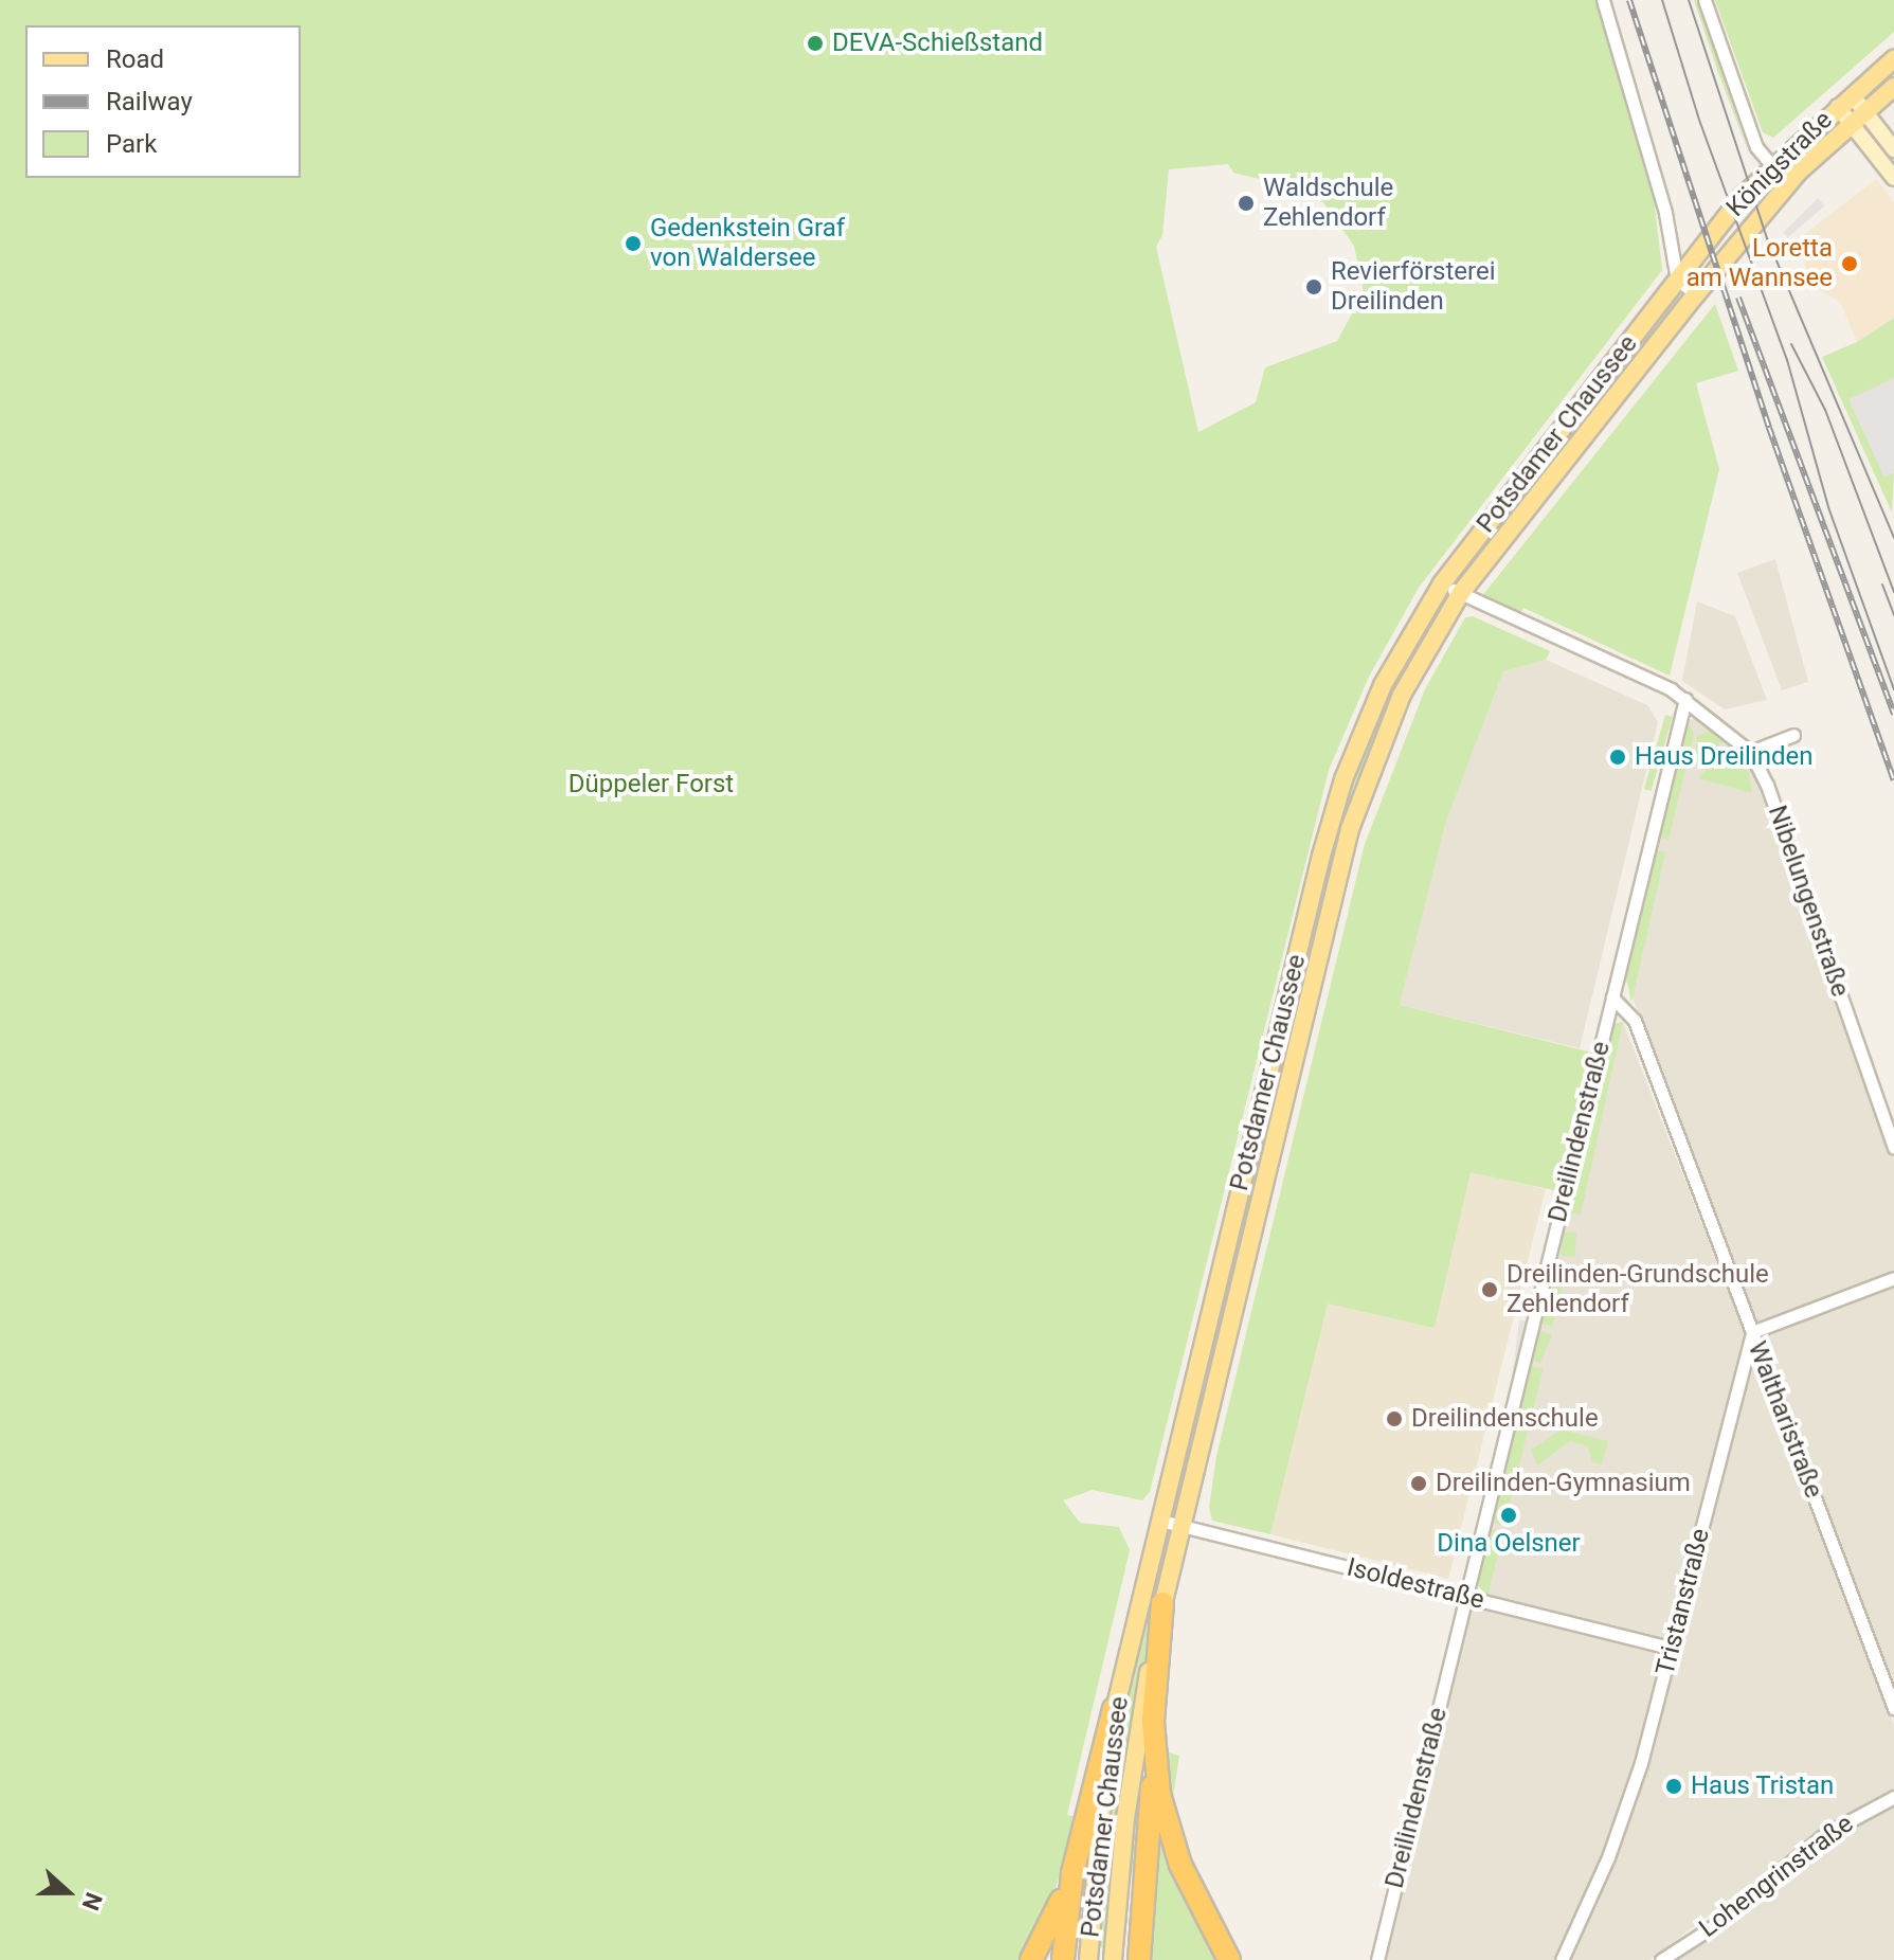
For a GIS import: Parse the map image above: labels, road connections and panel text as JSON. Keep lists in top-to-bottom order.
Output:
{
  "streets": {
    "main road": ["Königstraße", "Potsdamer Chaussee"],
    "street": [
      "Nibelungenstraße",
      "Dreilindenstraße",
      "Waltharistraße",
      "Isoldestraße",
      "Tristanstraße",
      "Lohengrinstraße"
    ]
  },
  "crossings": [
    ["Königstraße", "Potsdamer Chaussee"],
    ["Potsdamer Chaussee", "Nibelungenstraße"],
    ["Potsdamer Chaussee", "Isoldestraße"],
    ["Nibelungenstraße", "Dreilindenstraße"],
    ["Dreilindenstraße", "Waltharistraße"],
    ["Dreilindenstraße", "Isoldestraße"],
    ["Waltharistraße", "Tristanstraße"],
    ["Isoldestraße", "Tristanstraße"]
  ],
  "parks": ["Düppeler Forst"],
  "places": [
    "DEVA-Schießstand",
    "Waldschule Zehlendorf",
    "Gedenkstein Graf von Waldersee",
    "Loretta am Wannsee",
    "Revierförsterei Dreilinden",
    "Haus Dreilinden",
    "Dreilinden-Grundschule Zehlendorf",
    "Dreilindenschule",
    "Dreilinden-Gymnasium",
    "Dina Oelsner",
    "Haus Tristan"
  ],
  "legend": ["Road", "Railway", "Park"],
  "north": "right"
}
